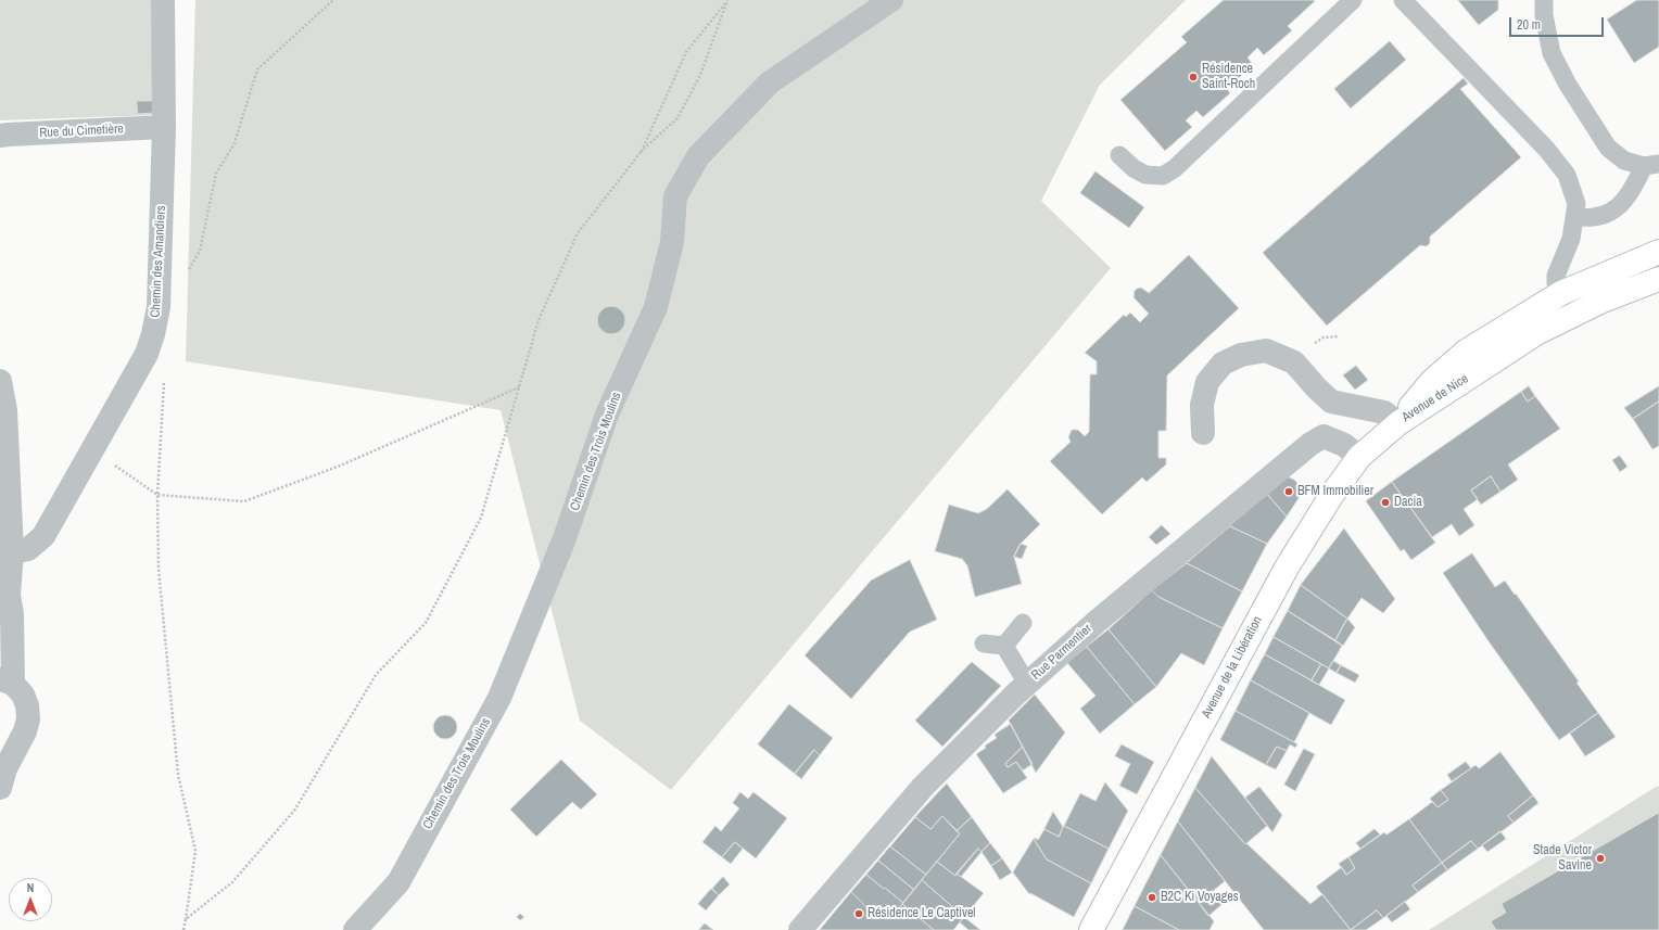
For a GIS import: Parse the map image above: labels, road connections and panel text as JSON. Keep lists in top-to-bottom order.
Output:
{
  "streets": {
    "main road": ["Avenue de Nice", "Avenue de la Libération"],
    "street": [
      "Rue du Cimetière",
      "Chemin des Amandiers",
      "Chemin des Trois Moulins",
      "Rue Parmentier"
    ]
  },
  "crossings": [
    ["Rue du Cimetière", "Chemin des Amandiers"],
    ["Avenue de Nice", "Avenue de la Libération"]
  ],
  "places": [
    "Résidence Saint-Roch",
    "BFM Immobilier",
    "Dacia",
    "Stade Victor Savine",
    "B2C Ki Voyages",
    "Résidence Le Captivel"
  ],
  "scale_bar": "20 m",
  "north": "top"
}
